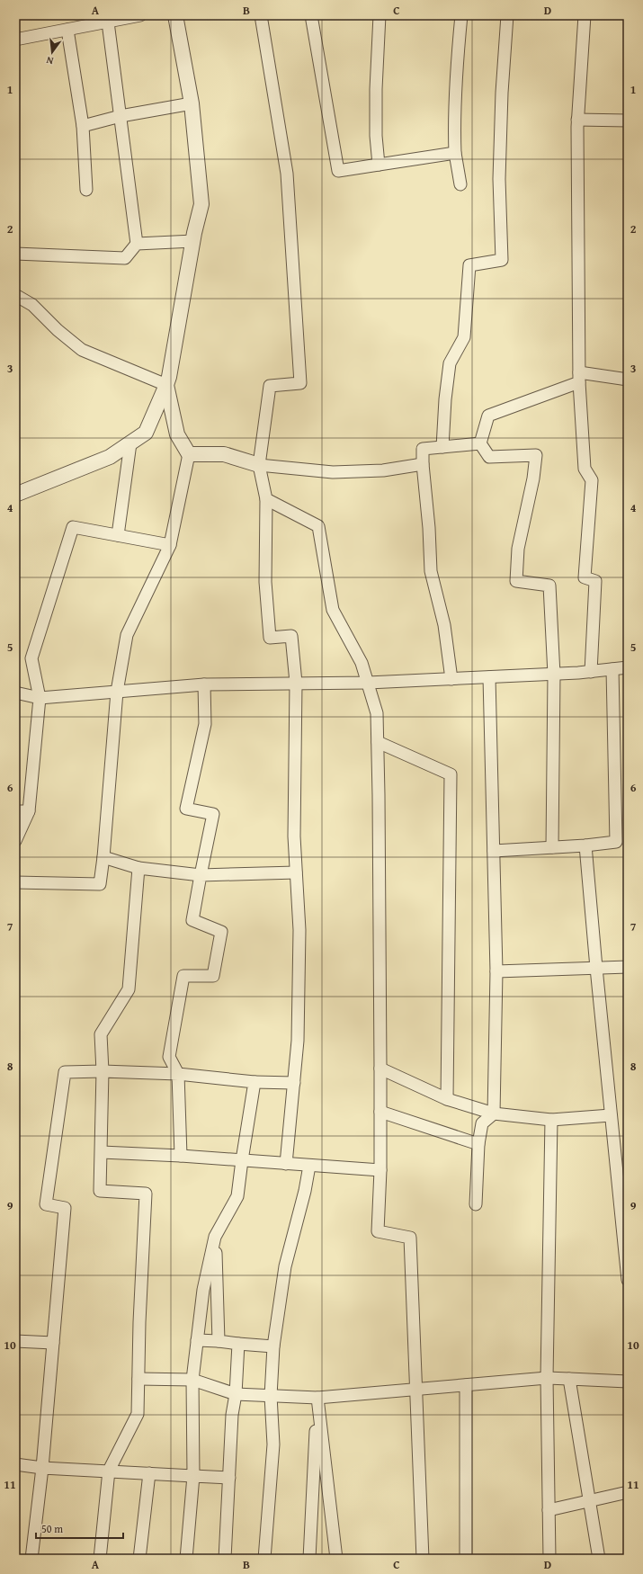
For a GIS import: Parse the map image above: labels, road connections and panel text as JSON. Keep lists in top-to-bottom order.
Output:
{
  "scale_bar": "50 m",
  "north": "bottom",
  "grid": {
    "columns": [
      "A",
      "B",
      "C",
      "D"
    ],
    "rows": [
      "1",
      "2",
      "3",
      "4",
      "5",
      "6",
      "7",
      "8",
      "9",
      "10",
      "11"
    ]
  }
}
